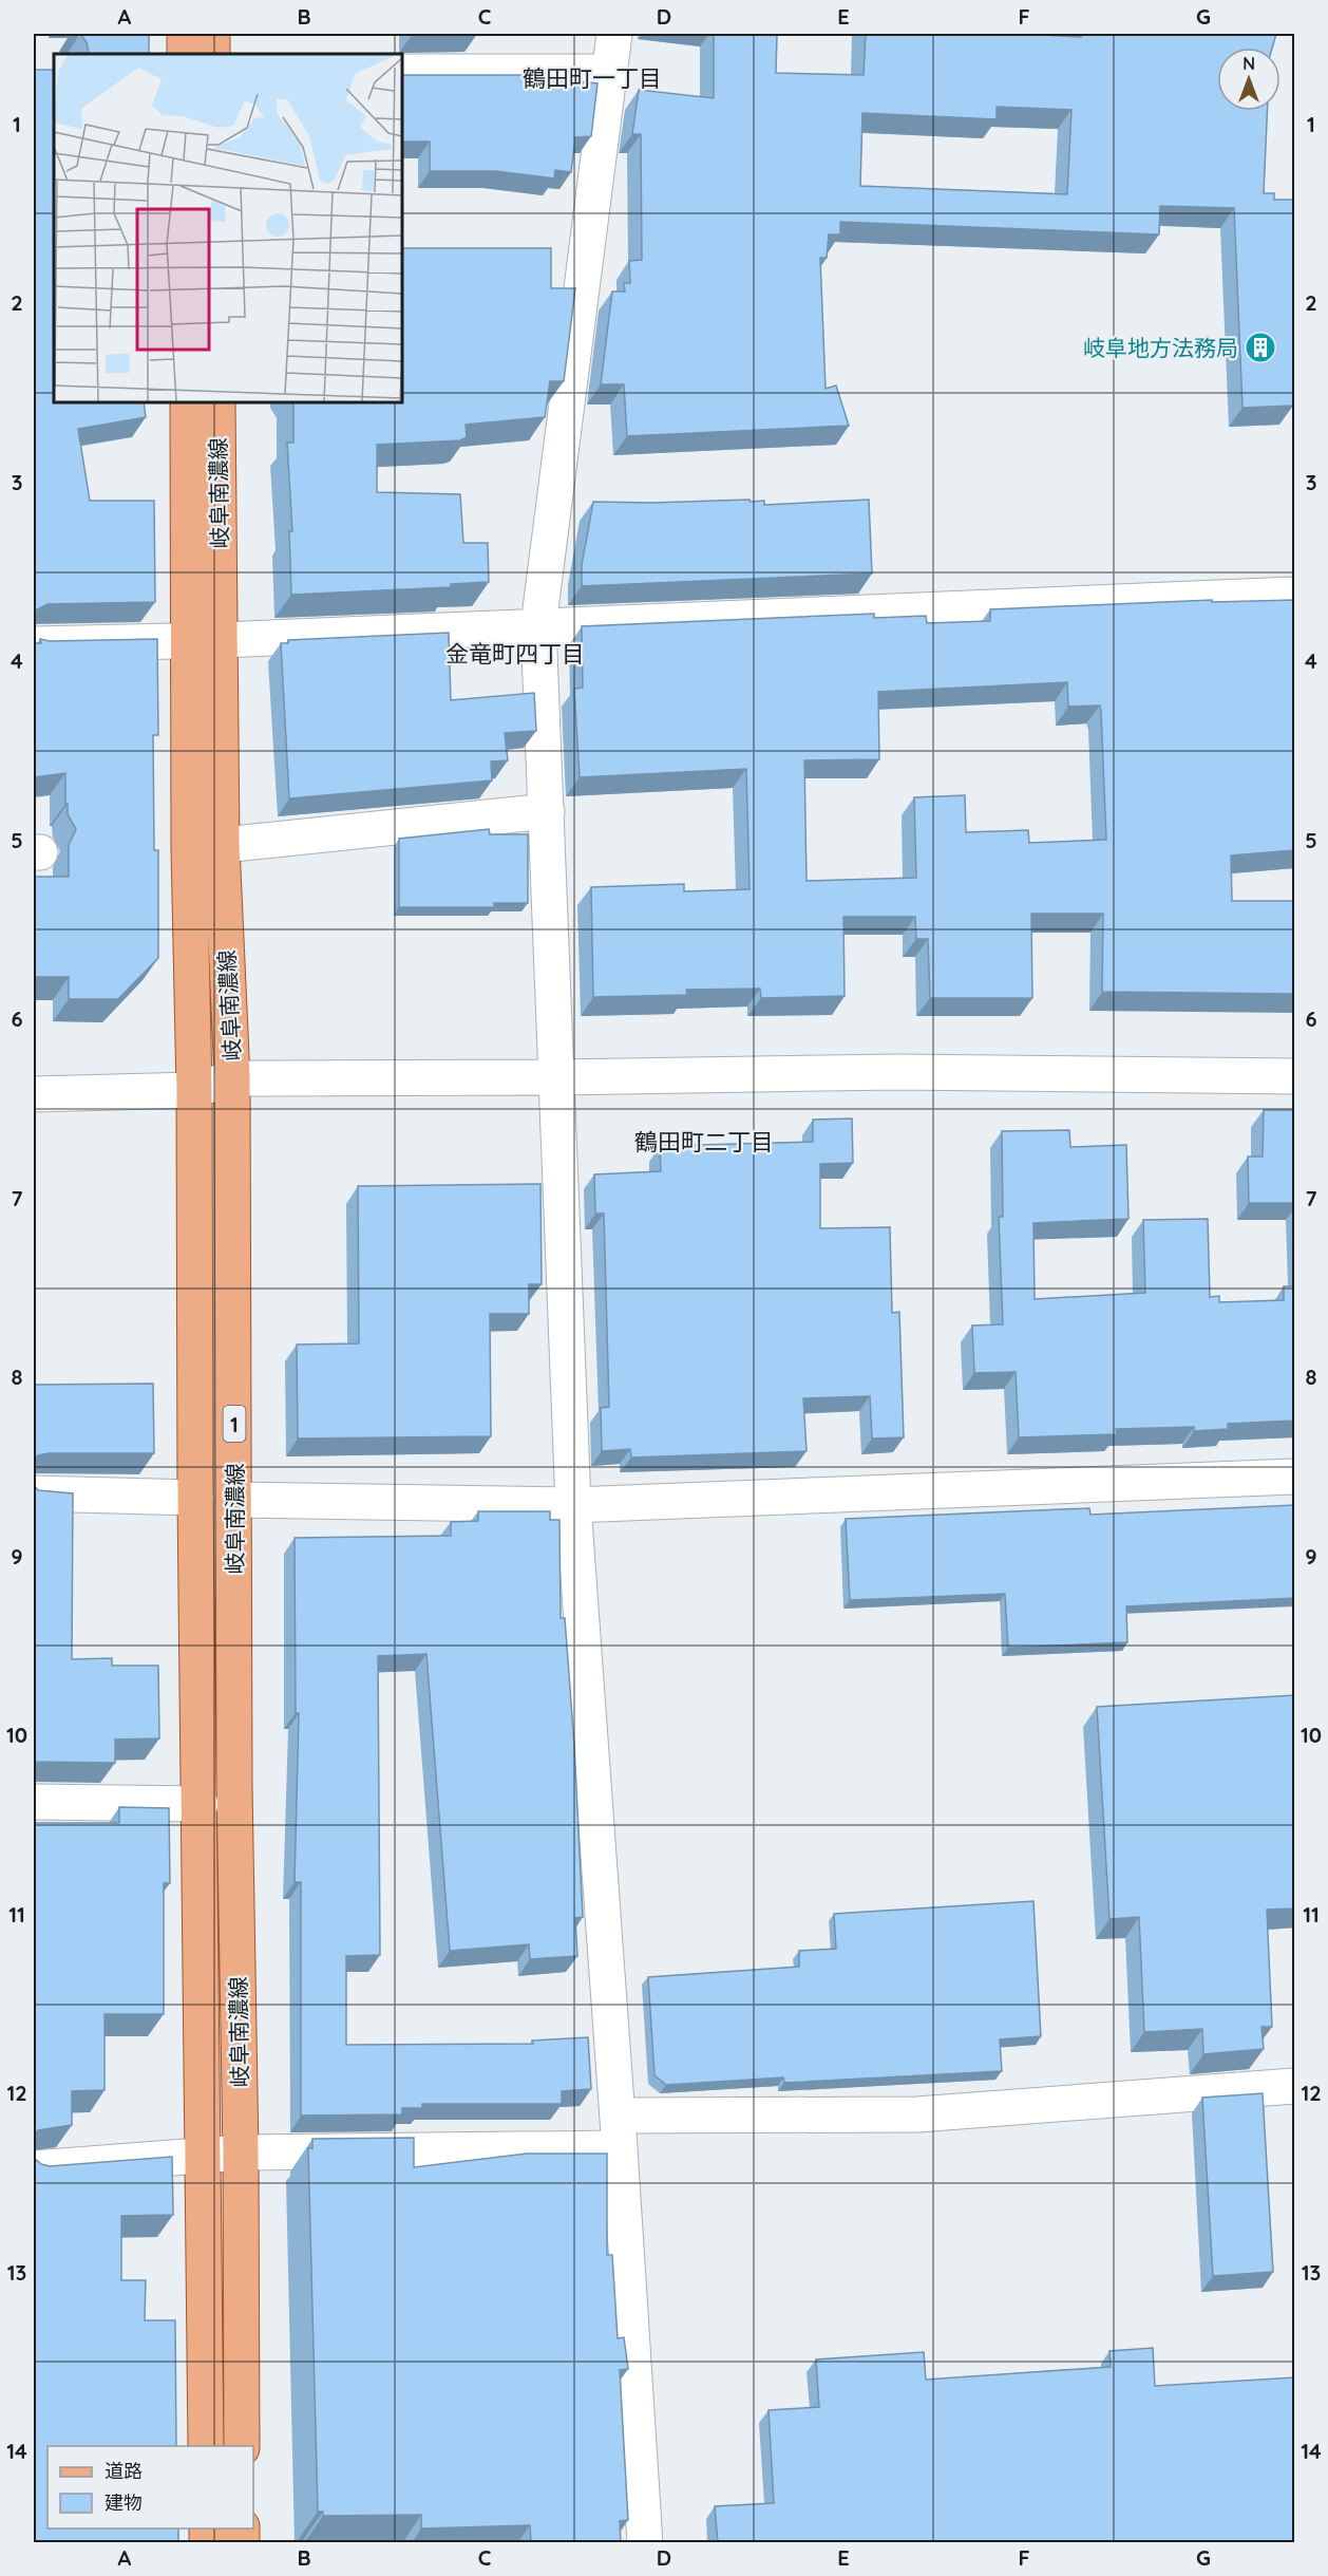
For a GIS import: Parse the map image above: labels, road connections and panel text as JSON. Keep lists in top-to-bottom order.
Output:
{
  "streets": {
    "main road": ["岐阜南濃線", "1"]
  },
  "districts": ["鶴田町一丁目", "金竜町四丁目", "鶴田町二丁目"],
  "places": {
    "building": ["岐阜地方法務局"]
  },
  "legend": ["道路", "建物"],
  "north": "top",
  "grid": {
    "columns": [
      "A",
      "B",
      "C",
      "D",
      "E",
      "F",
      "G"
    ],
    "rows": [
      "1",
      "2",
      "3",
      "4",
      "5",
      "6",
      "7",
      "8",
      "9",
      "10",
      "11",
      "12",
      "13",
      "14"
    ]
  }
}
